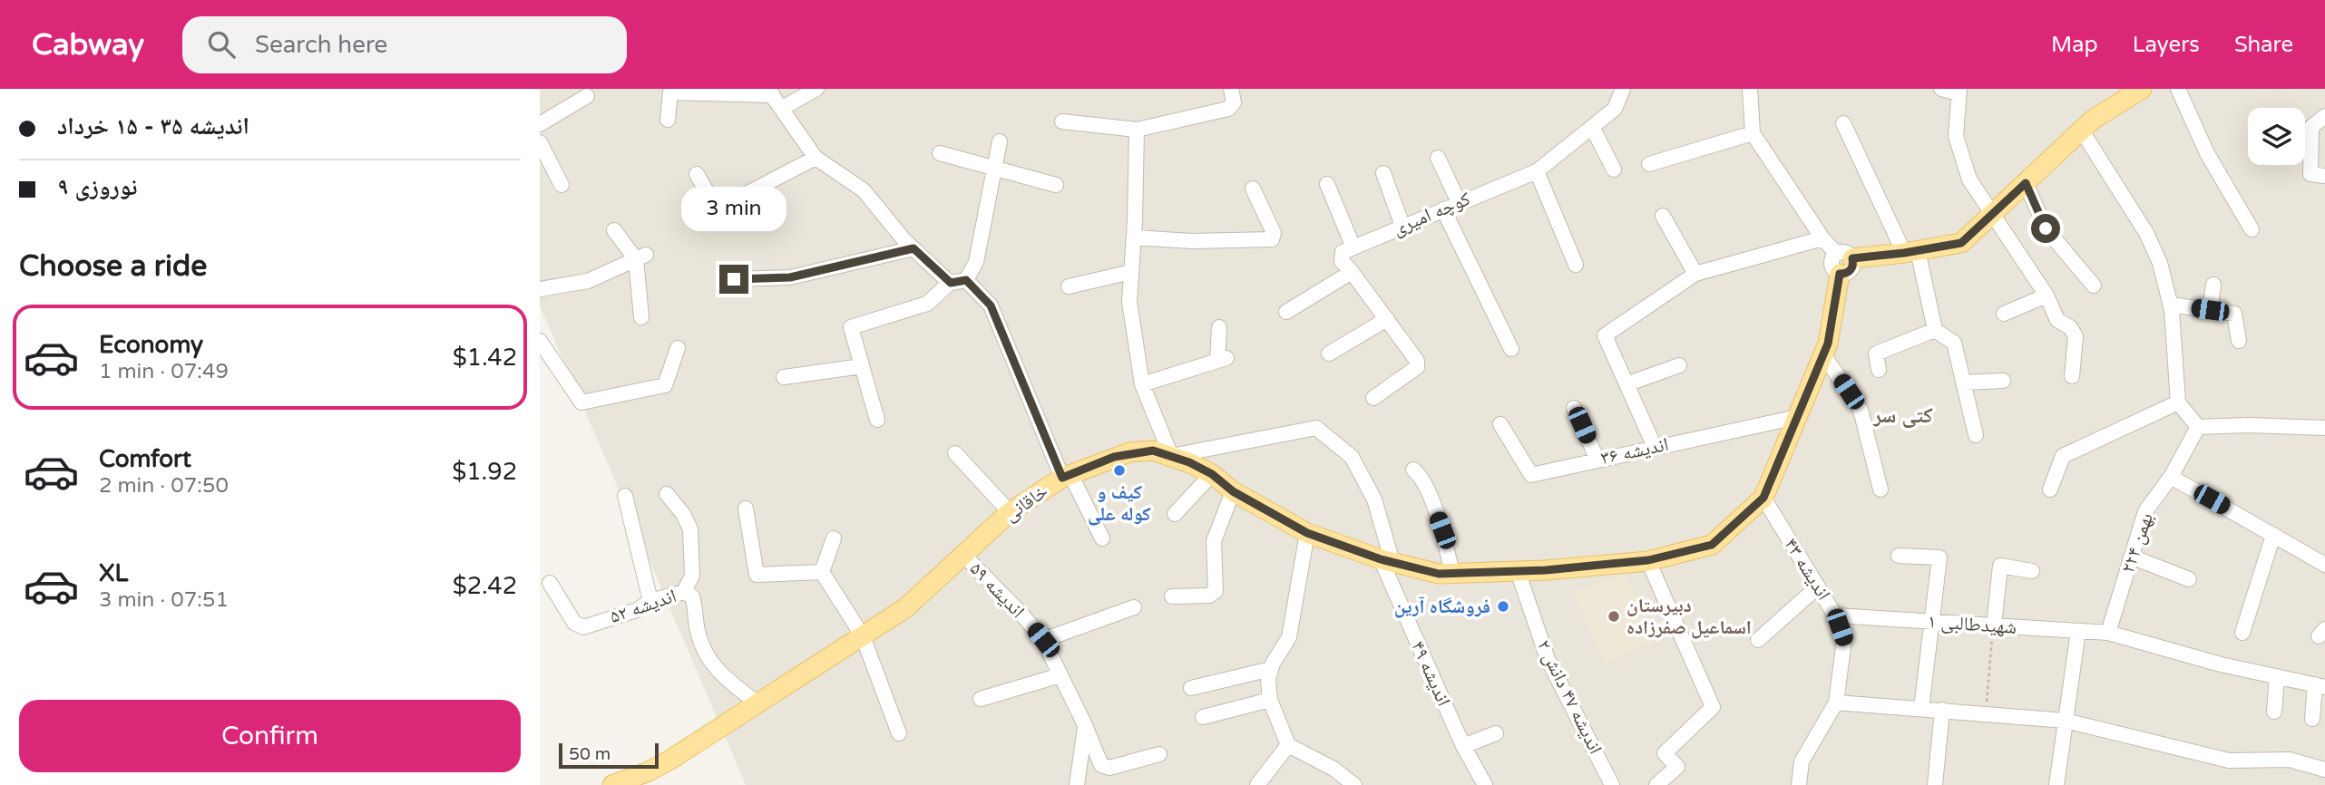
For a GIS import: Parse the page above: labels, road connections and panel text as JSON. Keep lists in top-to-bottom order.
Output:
{
  "streets": {
    "main road": ["خاقانی"],
    "street": [
      "کوچه امیری",
      "اندیشه ۳۶",
      "۲۲بهمن ۴",
      "اندیشه ۴۳",
      "اندیشه ۵۹",
      "اندیشه ۵۲",
      "شهیدطالبی ۱",
      "اندیشه ۴۹",
      "اندیشه ۴۷ دانش ۲"
    ]
  },
  "crossings": [
    ["اندیشه ۳۶", "خاقانی"],
    ["خاقانی", "اندیشه ۴۳"],
    ["خاقانی", "اندیشه ۵۹"],
    ["خاقانی", "اندیشه ۵۲"],
    ["خاقانی", "اندیشه ۴۹"],
    ["خاقانی", "اندیشه ۴۷ دانش ۲"],
    ["۲۲بهمن ۴", "شهیدطالبی ۱"],
    ["اندیشه ۴۳", "شهیدطالبی ۱"]
  ],
  "districts": ["کتی سر"],
  "places": ["کیف و کوله علی", "فروشگاه آرین", "دبیرستان اسماعیل صفرزاده"],
  "scale_bar": "50 m",
  "page": {
    "header": "Cabway",
    "search": "Search here",
    "nav": ["Map", "Layers", "Share"],
    "banner": ["اندیشه ۳۵ - ۱۵ خرداد", "نوروزی ۹"],
    "bubble": "3 min",
    "heading": "Choose a ride",
    "list": [
      {
        "name": "Economy",
        "note": "1 min · 07:49",
        "value": "$1.42"
      },
      {
        "name": "Comfort",
        "note": "2 min · 07:50",
        "value": "$1.92"
      },
      {
        "name": "XL",
        "note": "3 min · 07:51",
        "value": "$2.42"
      }
    ],
    "buttons": "Confirm",
    "scale": "50 m"
  }
}
